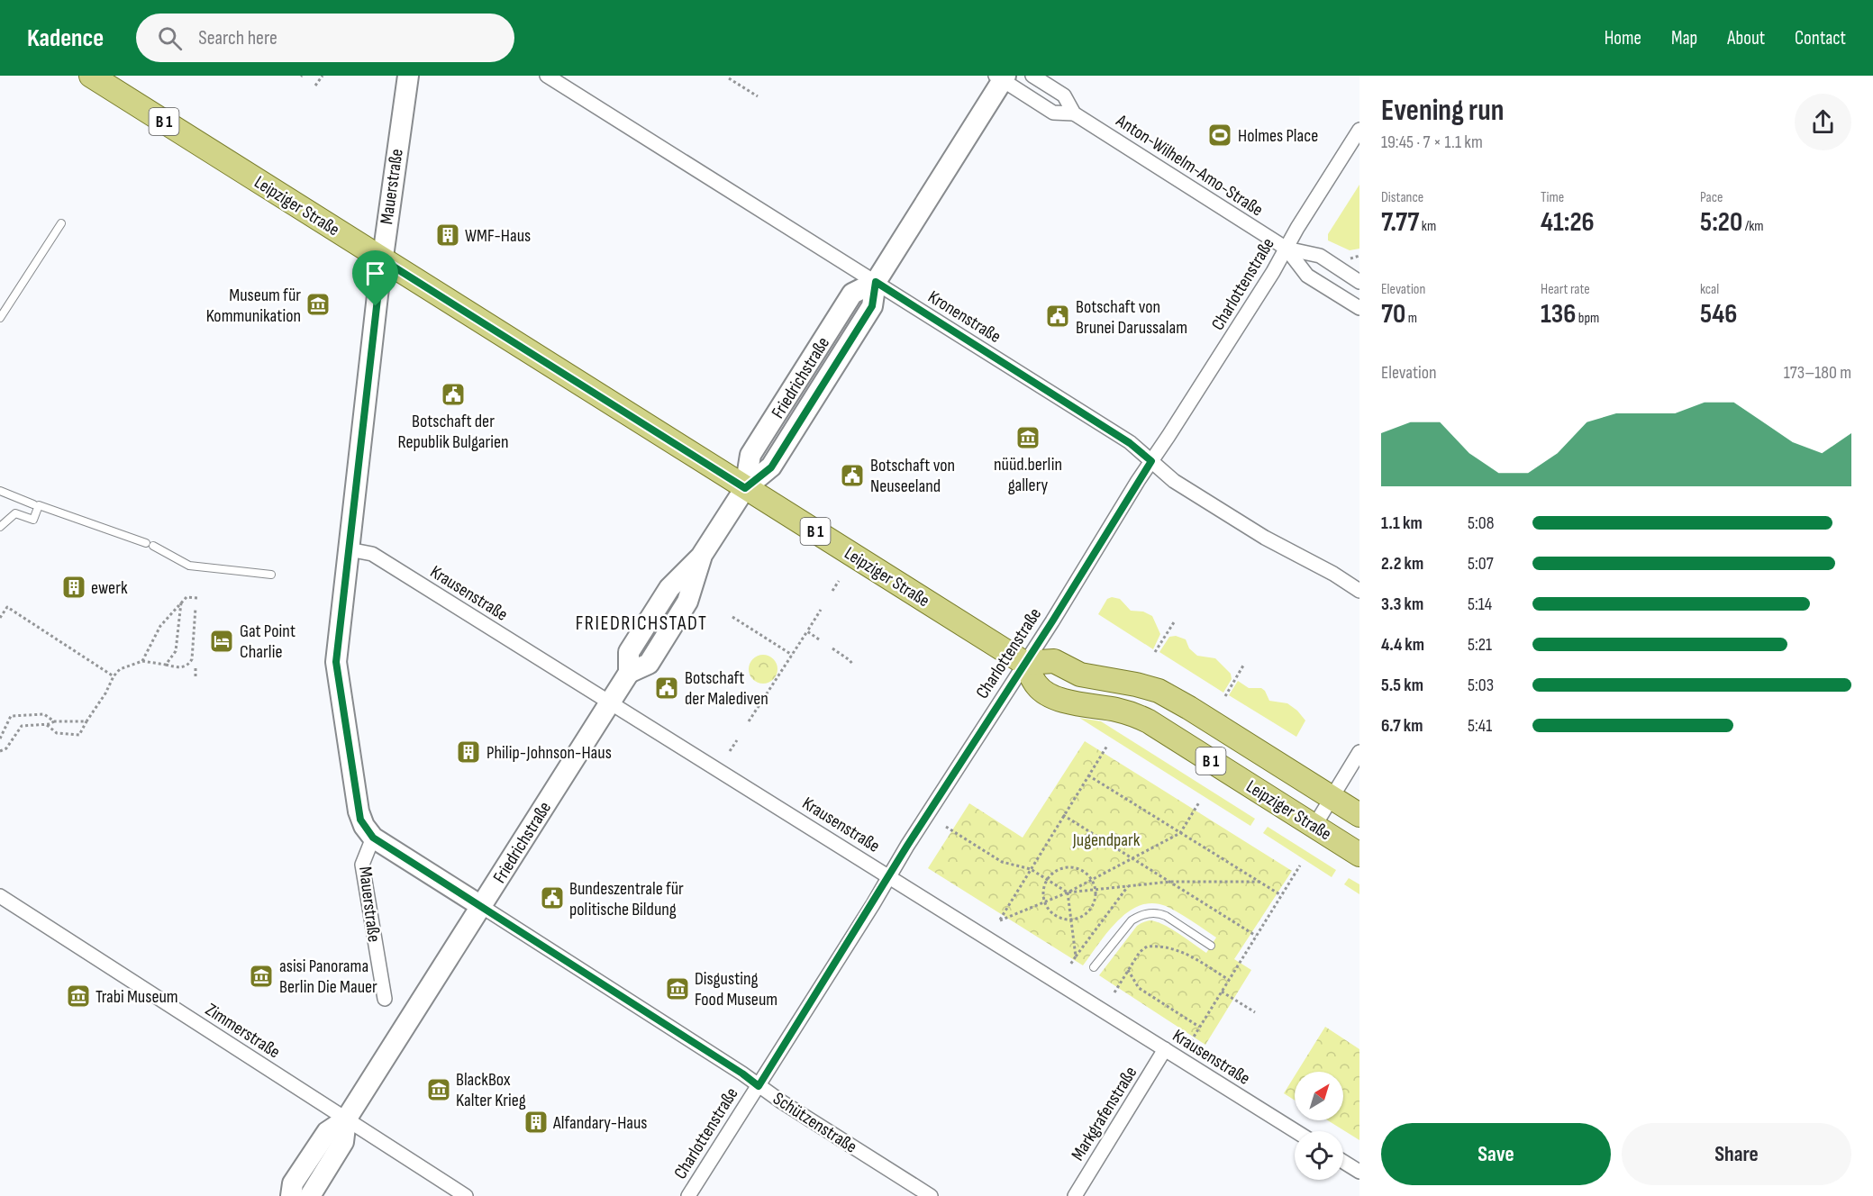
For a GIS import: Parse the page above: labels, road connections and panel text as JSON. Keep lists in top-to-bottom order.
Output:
{
  "streets": {
    "main road": ["B 1", "Leipziger Straße"],
    "street": [
      "Anton-Wilhelm-Amo-Straße",
      "Mauerstraße",
      "Charlottenstraße",
      "Kronenstraße",
      "Friedrichstraße",
      "Krausenstraße",
      "Zimmerstraße",
      "Markgrafenstraße",
      "Schützenstraße"
    ]
  },
  "crossings": [
    ["Anton-Wilhelm-Amo-Straße", "Charlottenstraße"],
    ["Mauerstraße", "Leipziger Straße"],
    ["Mauerstraße", "Krausenstraße"],
    ["Mauerstraße", "Schützenstraße"],
    ["Leipziger Straße", "Charlottenstraße"],
    ["Leipziger Straße", "Friedrichstraße"],
    ["Charlottenstraße", "Kronenstraße"],
    ["Charlottenstraße", "Krausenstraße"],
    ["Charlottenstraße", "Schützenstraße"],
    ["Kronenstraße", "Friedrichstraße"],
    ["Friedrichstraße", "Krausenstraße"],
    ["Friedrichstraße", "Zimmerstraße"],
    ["Friedrichstraße", "Schützenstraße"],
    ["Krausenstraße", "Markgrafenstraße"]
  ],
  "districts": ["FRIEDRICHSTADT"],
  "parks": ["Jugendpark"],
  "places": {
    "sports": ["Holmes Place"],
    "building": [
      "WMF-Haus",
      "ewerk",
      "Philip-Johnson-Haus",
      "Alfandary-Haus"
    ],
    "museum": [
      "Museum für Kommunikation",
      "nüüd.berlin gallery",
      "asisi Panorama Berlin Die Mauer",
      "Disgusting Food Museum",
      "Trabi Museum",
      "BlackBox Kalter Krieg"
    ],
    "public building": [
      "Botschaft von Brunei Darussalam",
      "Botschaft der Republik Bulgarien",
      "Botschaft von Neuseeland",
      "Botschaft der Malediven",
      "Bundeszentrale für politische Bildung"
    ],
    "hotel": ["Gat Point Charlie"]
  },
  "north": "top right",
  "page": {
    "header": "Kadence",
    "search": "Search here",
    "nav": [
      "Home",
      "Map",
      "About",
      "Contact"
    ],
    "heading": ["Evening run", "19:45 · 7 × 1.1 km"],
    "stats": [
      ["Distance", "7.77 km"],
      ["Time", "41:26"],
      ["Pace", "5:20 /km"],
      ["Elevation", "70 m"],
      ["Heart rate", "136 bpm"],
      ["kcal", "546"]
    ],
    "chart": ["Elevation", "173–180 m"],
    "list": [
      {
        "name": "1.1 km",
        "note": "5:08"
      },
      {
        "name": "2.2 km",
        "note": "5:07"
      },
      {
        "name": "3.3 km",
        "note": "5:14"
      },
      {
        "name": "4.4 km",
        "note": "5:21"
      },
      {
        "name": "5.5 km",
        "note": "5:03"
      },
      {
        "name": "6.7 km",
        "note": "5:41"
      }
    ],
    "buttons": ["Save", "Share"]
  }
}
